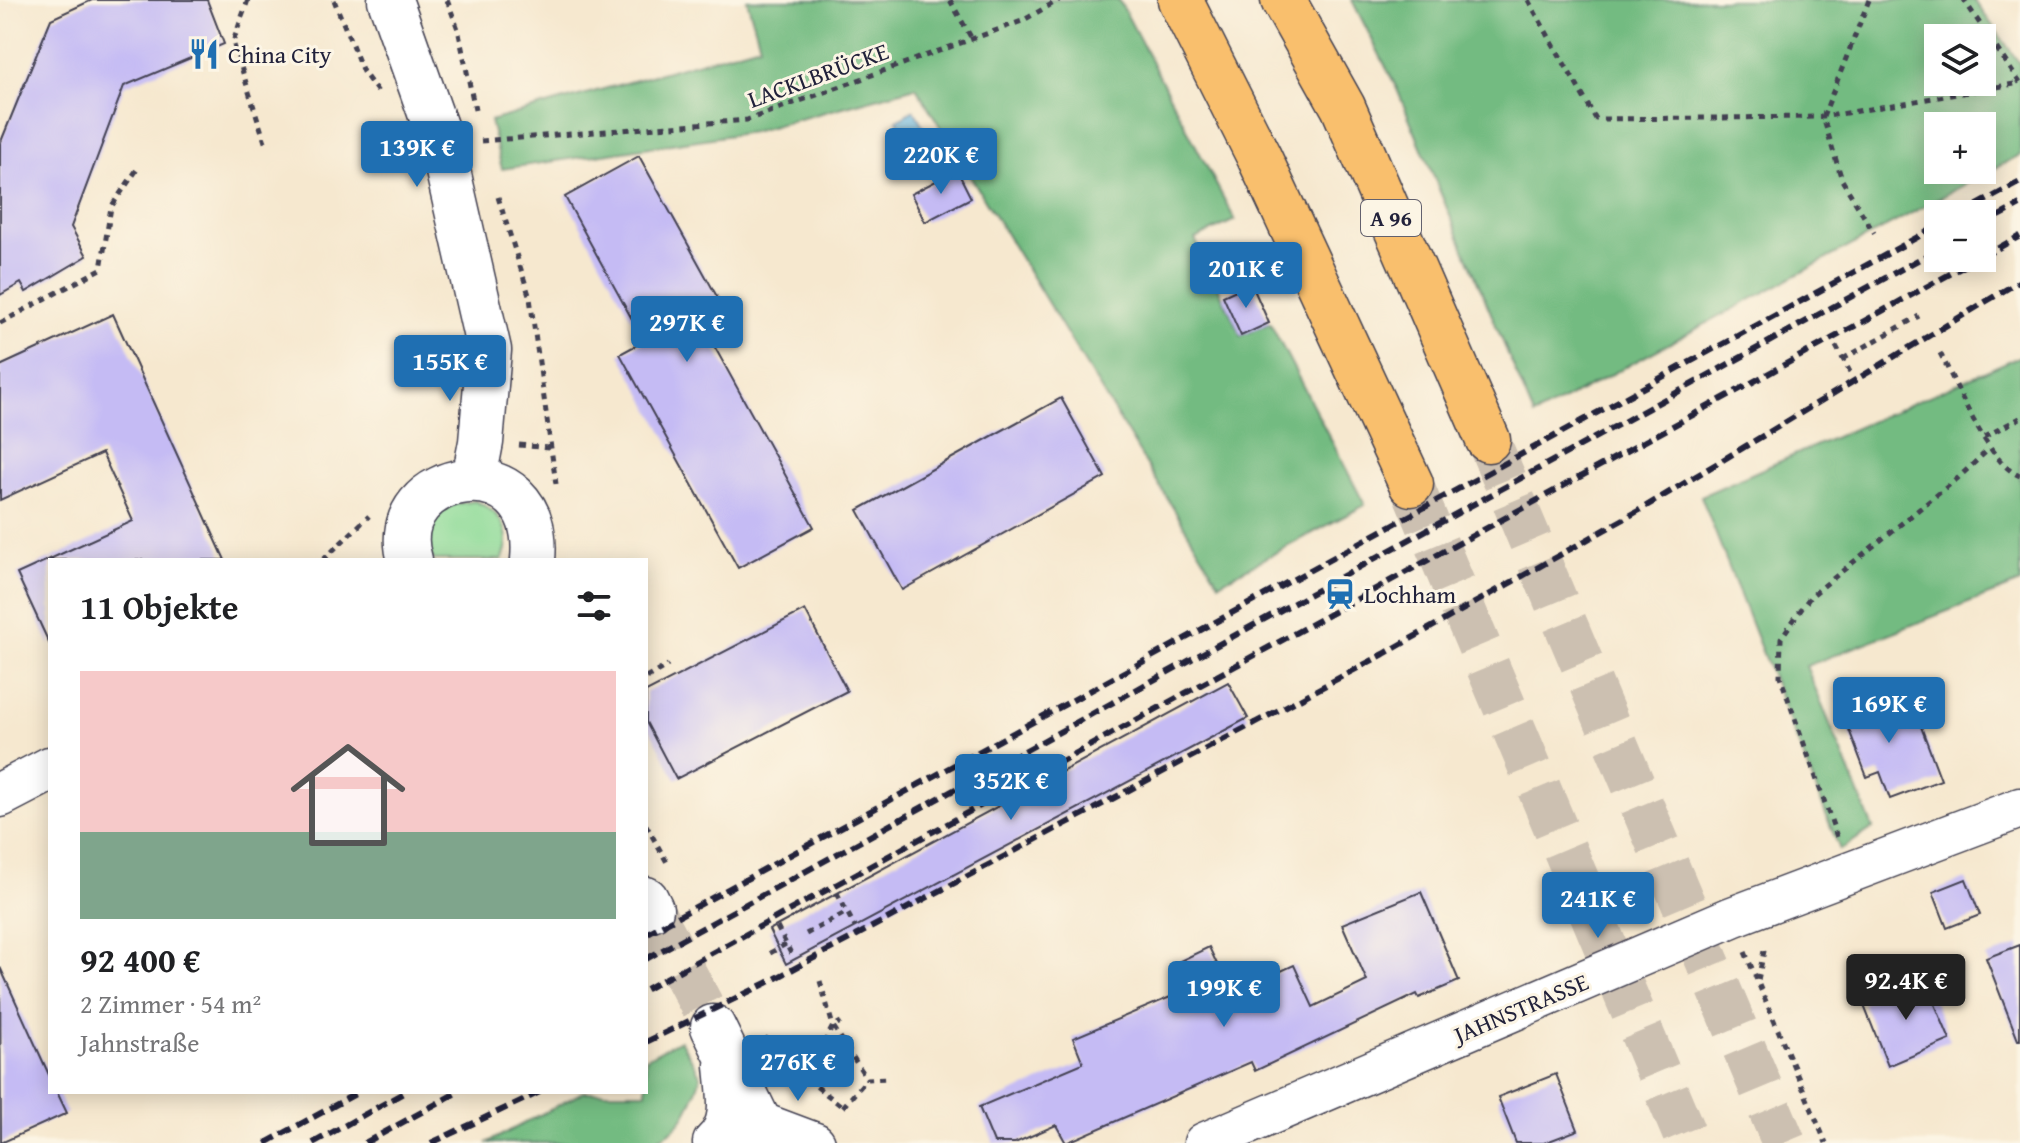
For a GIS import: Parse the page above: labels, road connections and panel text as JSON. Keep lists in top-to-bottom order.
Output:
{
  "streets": {
    "highway": ["A 96"],
    "street": ["JAHNSTRASSE"],
    "path": ["LACKLBRÜCKE"]
  },
  "places": {
    "restaurant": ["China City"],
    "station": ["Lochham"]
  },
  "page": {
    "map_buttons": ["+", "−"],
    "price": [
      "139K €",
      "220K €",
      "201K €",
      "297K €",
      "155K €",
      "169K €",
      "352K €",
      "241K €",
      "92.4K €",
      "199K €",
      "276K €"
    ],
    "heading": "11 Objekte",
    "list": [
      {
        "name": "92 400 €",
        "note": "2 Zimmer · 54 m² · Jahnstraße"
      }
    ]
  }
}
